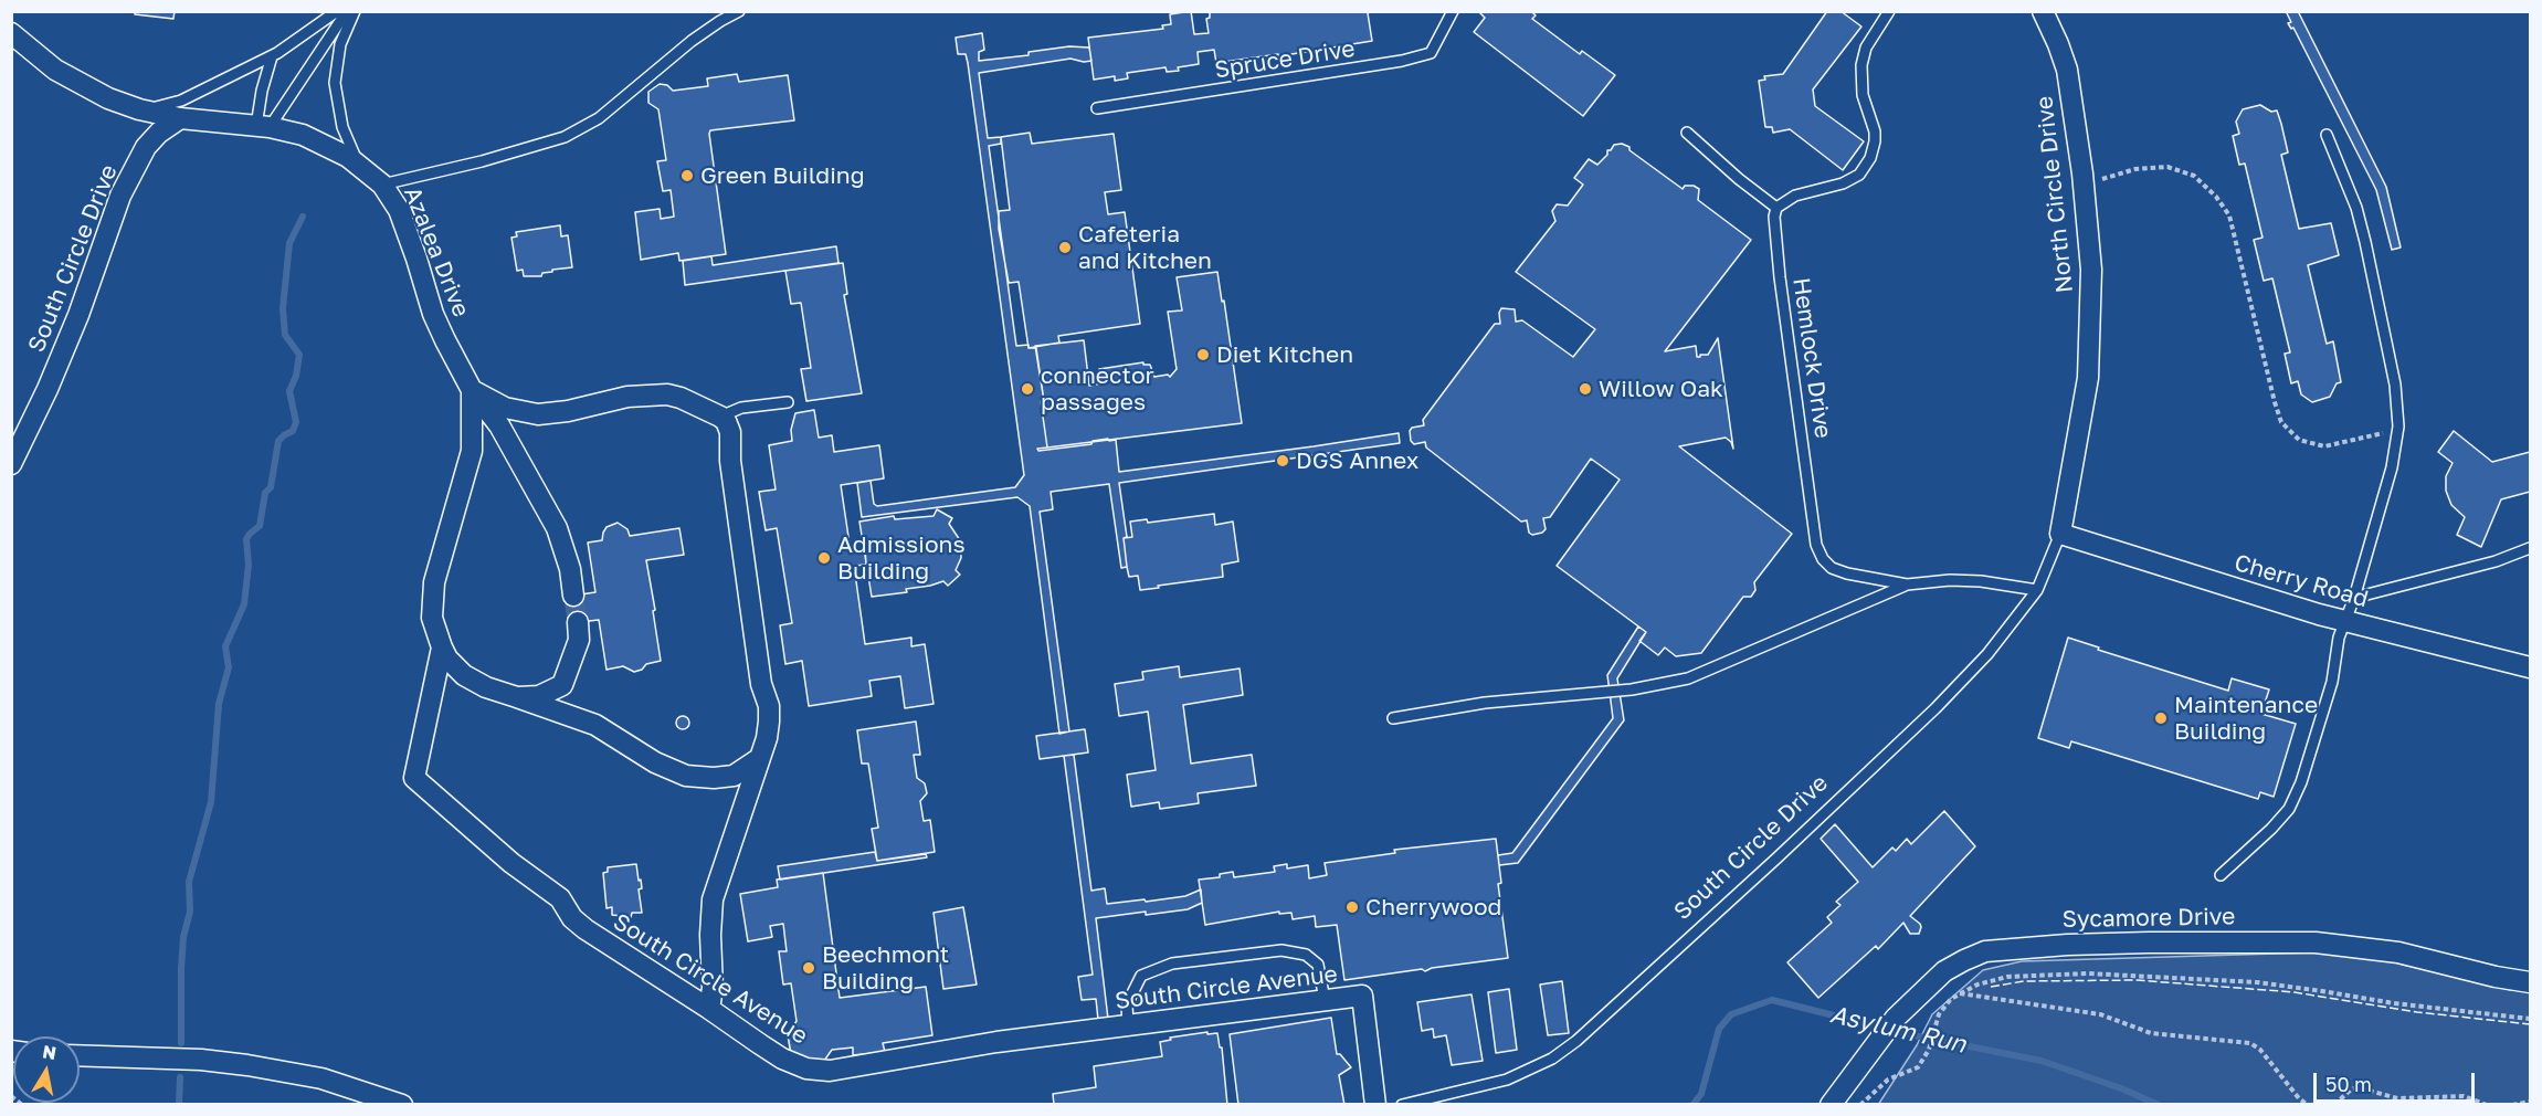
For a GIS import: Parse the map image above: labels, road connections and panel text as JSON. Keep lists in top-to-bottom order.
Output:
{
  "streets": {
    "street": [
      "North Circle Drive",
      "Azalea Drive",
      "South Circle Drive",
      "Cherry Road",
      "Sycamore Drive",
      "South Circle Avenue"
    ],
    "lane": ["Spruce Drive", "Hemlock Drive"]
  },
  "crossings": [
    ["North Circle Drive", "South Circle Drive"],
    ["North Circle Drive", "Cherry Road"],
    ["Azalea Drive", "South Circle Drive"],
    ["Azalea Drive", "South Circle Avenue"],
    ["South Circle Drive", "Hemlock Drive"],
    ["South Circle Drive", "Cherry Road"]
  ],
  "water": ["Asylum Run"],
  "places": [
    "Green Building",
    "Cafeteria and Kitchen",
    "Diet Kitchen",
    "connector passages",
    "Willow Oak",
    "DGS Annex",
    "Admissions Building",
    "Maintenance Building",
    "Cherrywood",
    "Beechmont Building"
  ],
  "scale_bar": "50 m",
  "north": "top"
}
